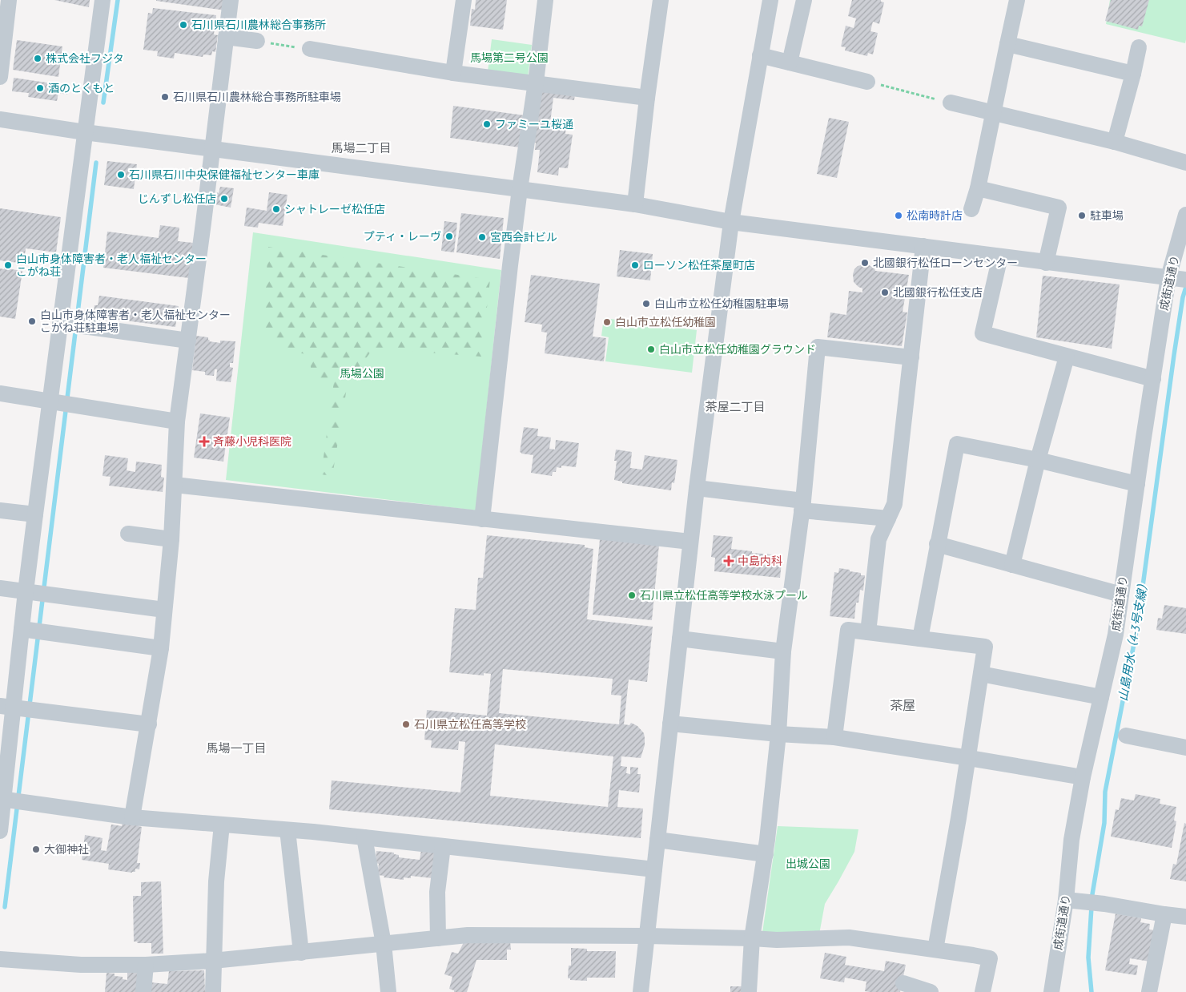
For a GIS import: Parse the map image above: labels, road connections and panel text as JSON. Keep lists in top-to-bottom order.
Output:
{
  "streets": {
    "street": ["成街道通り"]
  },
  "districts": [
    "馬場二丁目",
    "茶屋二丁目",
    "茶屋",
    "馬場一丁目"
  ],
  "water": ["山島用水（4-3号支線）"],
  "parks": ["馬場第二号公園", "馬場公園", "出城公園"],
  "places": {
    "other": [
      "石川県石川農林総合事務所",
      "株式会社フジタ",
      "酒のとくもと",
      "石川県石川農林総合事務所駐車場",
      "ファミーユ桜通",
      "石川県石川中央保健福祉センター車庫",
      "じんずし松任店",
      "シャトレーゼ松任店",
      "松南時計店",
      "駐車場",
      "プティ・レーヴ",
      "宮西会計ビル",
      "北國銀行松任ローンセンター",
      "白山市身体障害者・老人福祉センター こがね荘",
      "ローソン松任茶屋町店",
      "北國銀行松任支店",
      "白山市立松任幼稚園駐車場",
      "白山市身体障害者・老人福祉センター こがね荘駐車場",
      "白山市立松任幼稚園",
      "白山市立松任幼稚園グラウンド",
      "石川県立松任高等学校水泳プール",
      "石川県立松任高等学校",
      "大御神社"
    ],
    "health": ["斉藤小児科医院", "中島内科"]
  }
}
